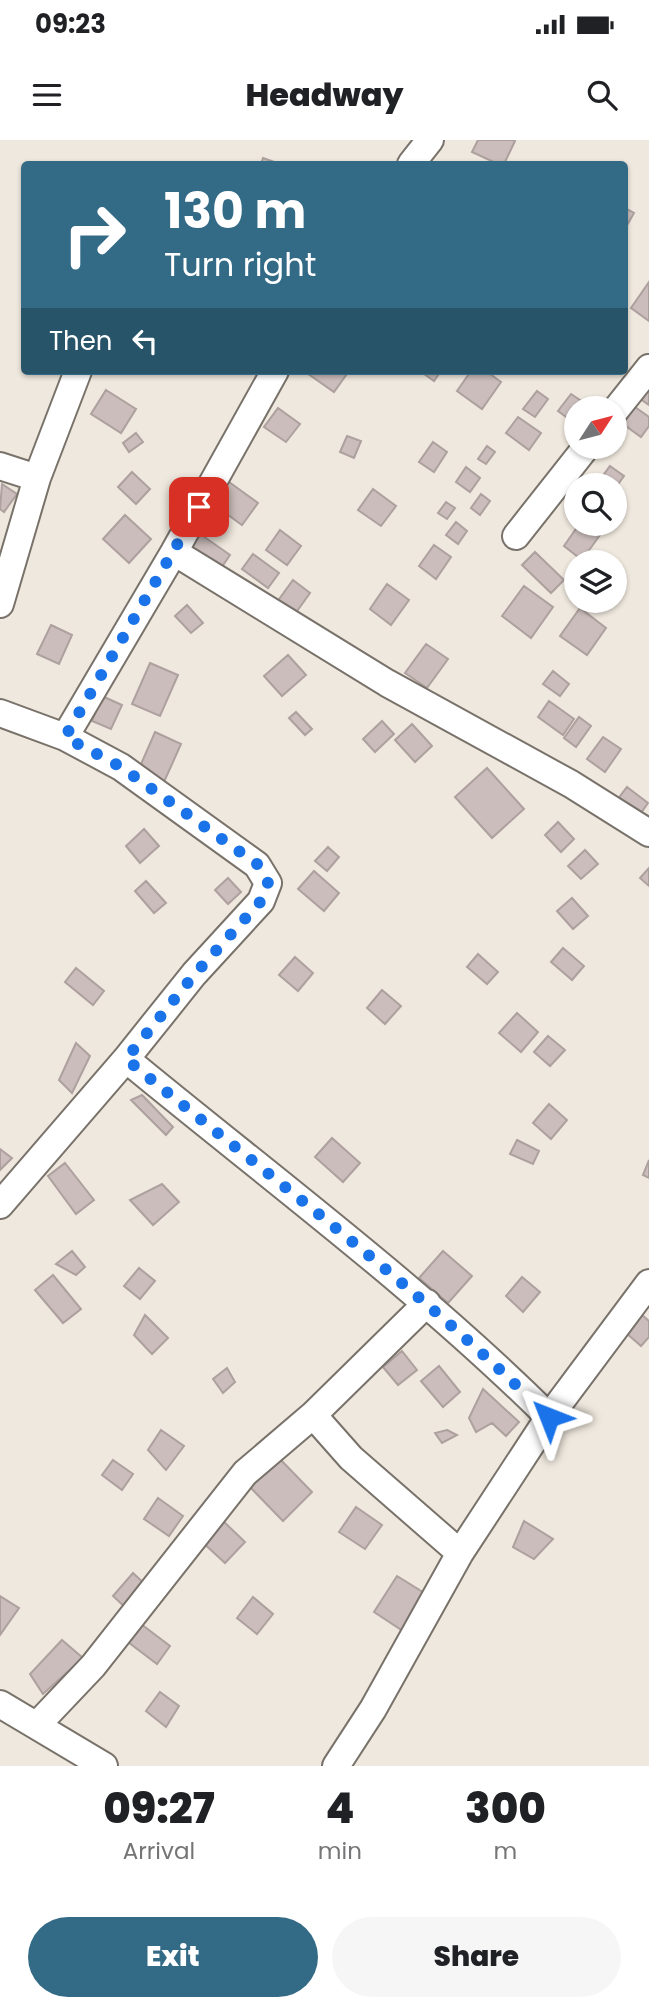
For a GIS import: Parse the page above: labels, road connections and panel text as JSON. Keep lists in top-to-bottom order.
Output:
{
  "north": "top right",
  "page": {
    "status": "09:23",
    "header": "Headway",
    "turn": ["130 m", "Turn right"],
    "then": "Then",
    "eta": [
      "09:27",
      "Arrival",
      "4",
      "min",
      "300",
      "m"
    ],
    "buttons": ["Exit", "Share"]
  }
}
